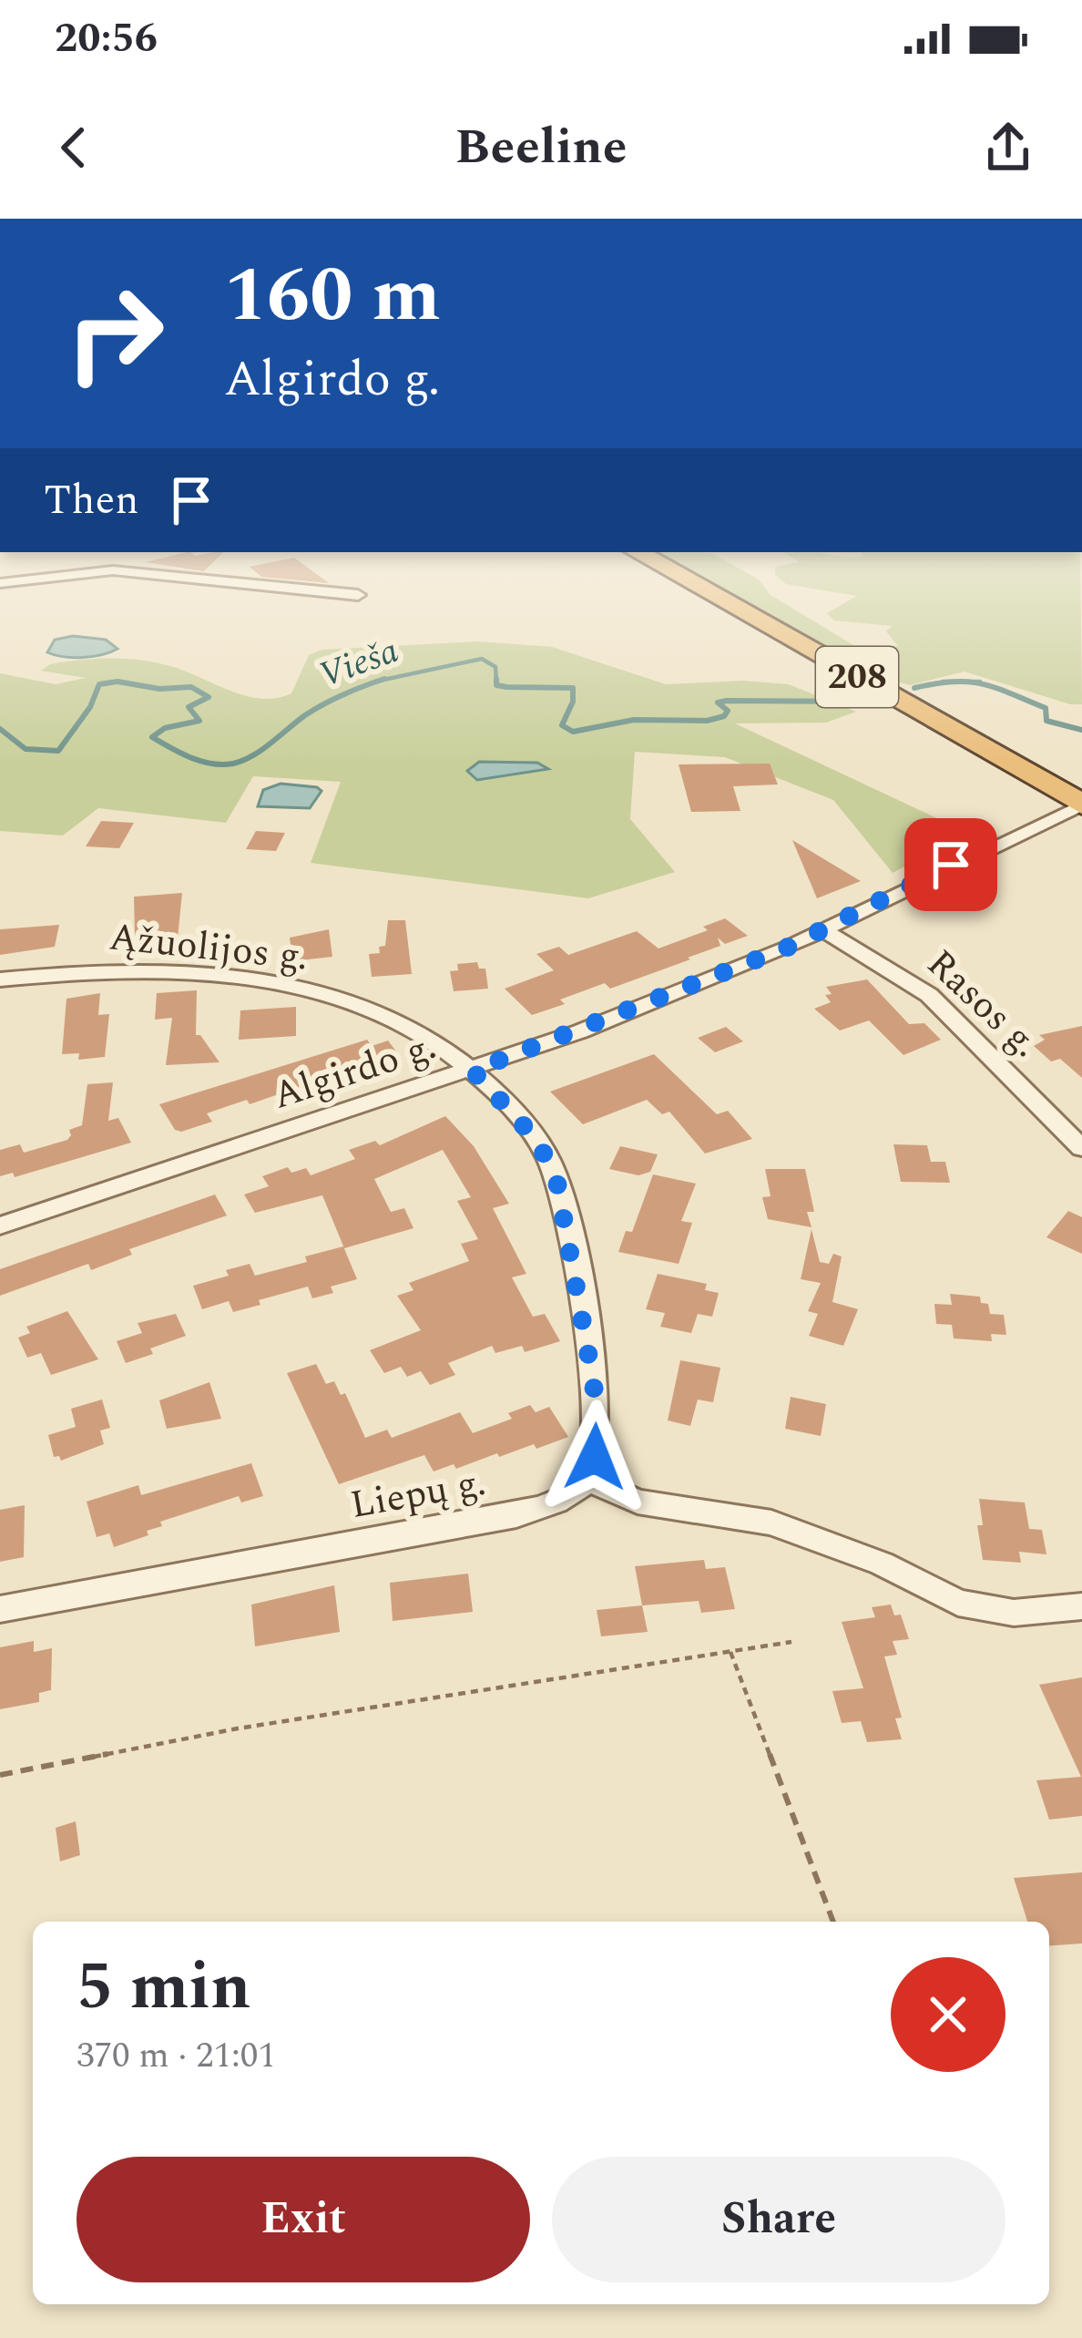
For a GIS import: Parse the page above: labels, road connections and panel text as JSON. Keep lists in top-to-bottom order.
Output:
{
  "streets": {
    "highway": ["208"],
    "street": [
      "Ąžuolijos g.",
      "Rasos g.",
      "Algirdo g.",
      "Liepų g."
    ]
  },
  "crossings": [
    ["208", "Algirdo g."],
    ["Ąžuolijos g.", "Algirdo g."],
    ["Ąžuolijos g.", "Liepų g."],
    ["Rasos g.", "Algirdo g."]
  ],
  "water": ["Vieša"],
  "page": {
    "status": "20:56",
    "header": "Beeline",
    "turn": ["160 m", "Algirdo g."],
    "then": "Then",
    "heading": ["5 min", "370 m · 21:01"],
    "buttons": ["Exit", "Share"]
  }
}
